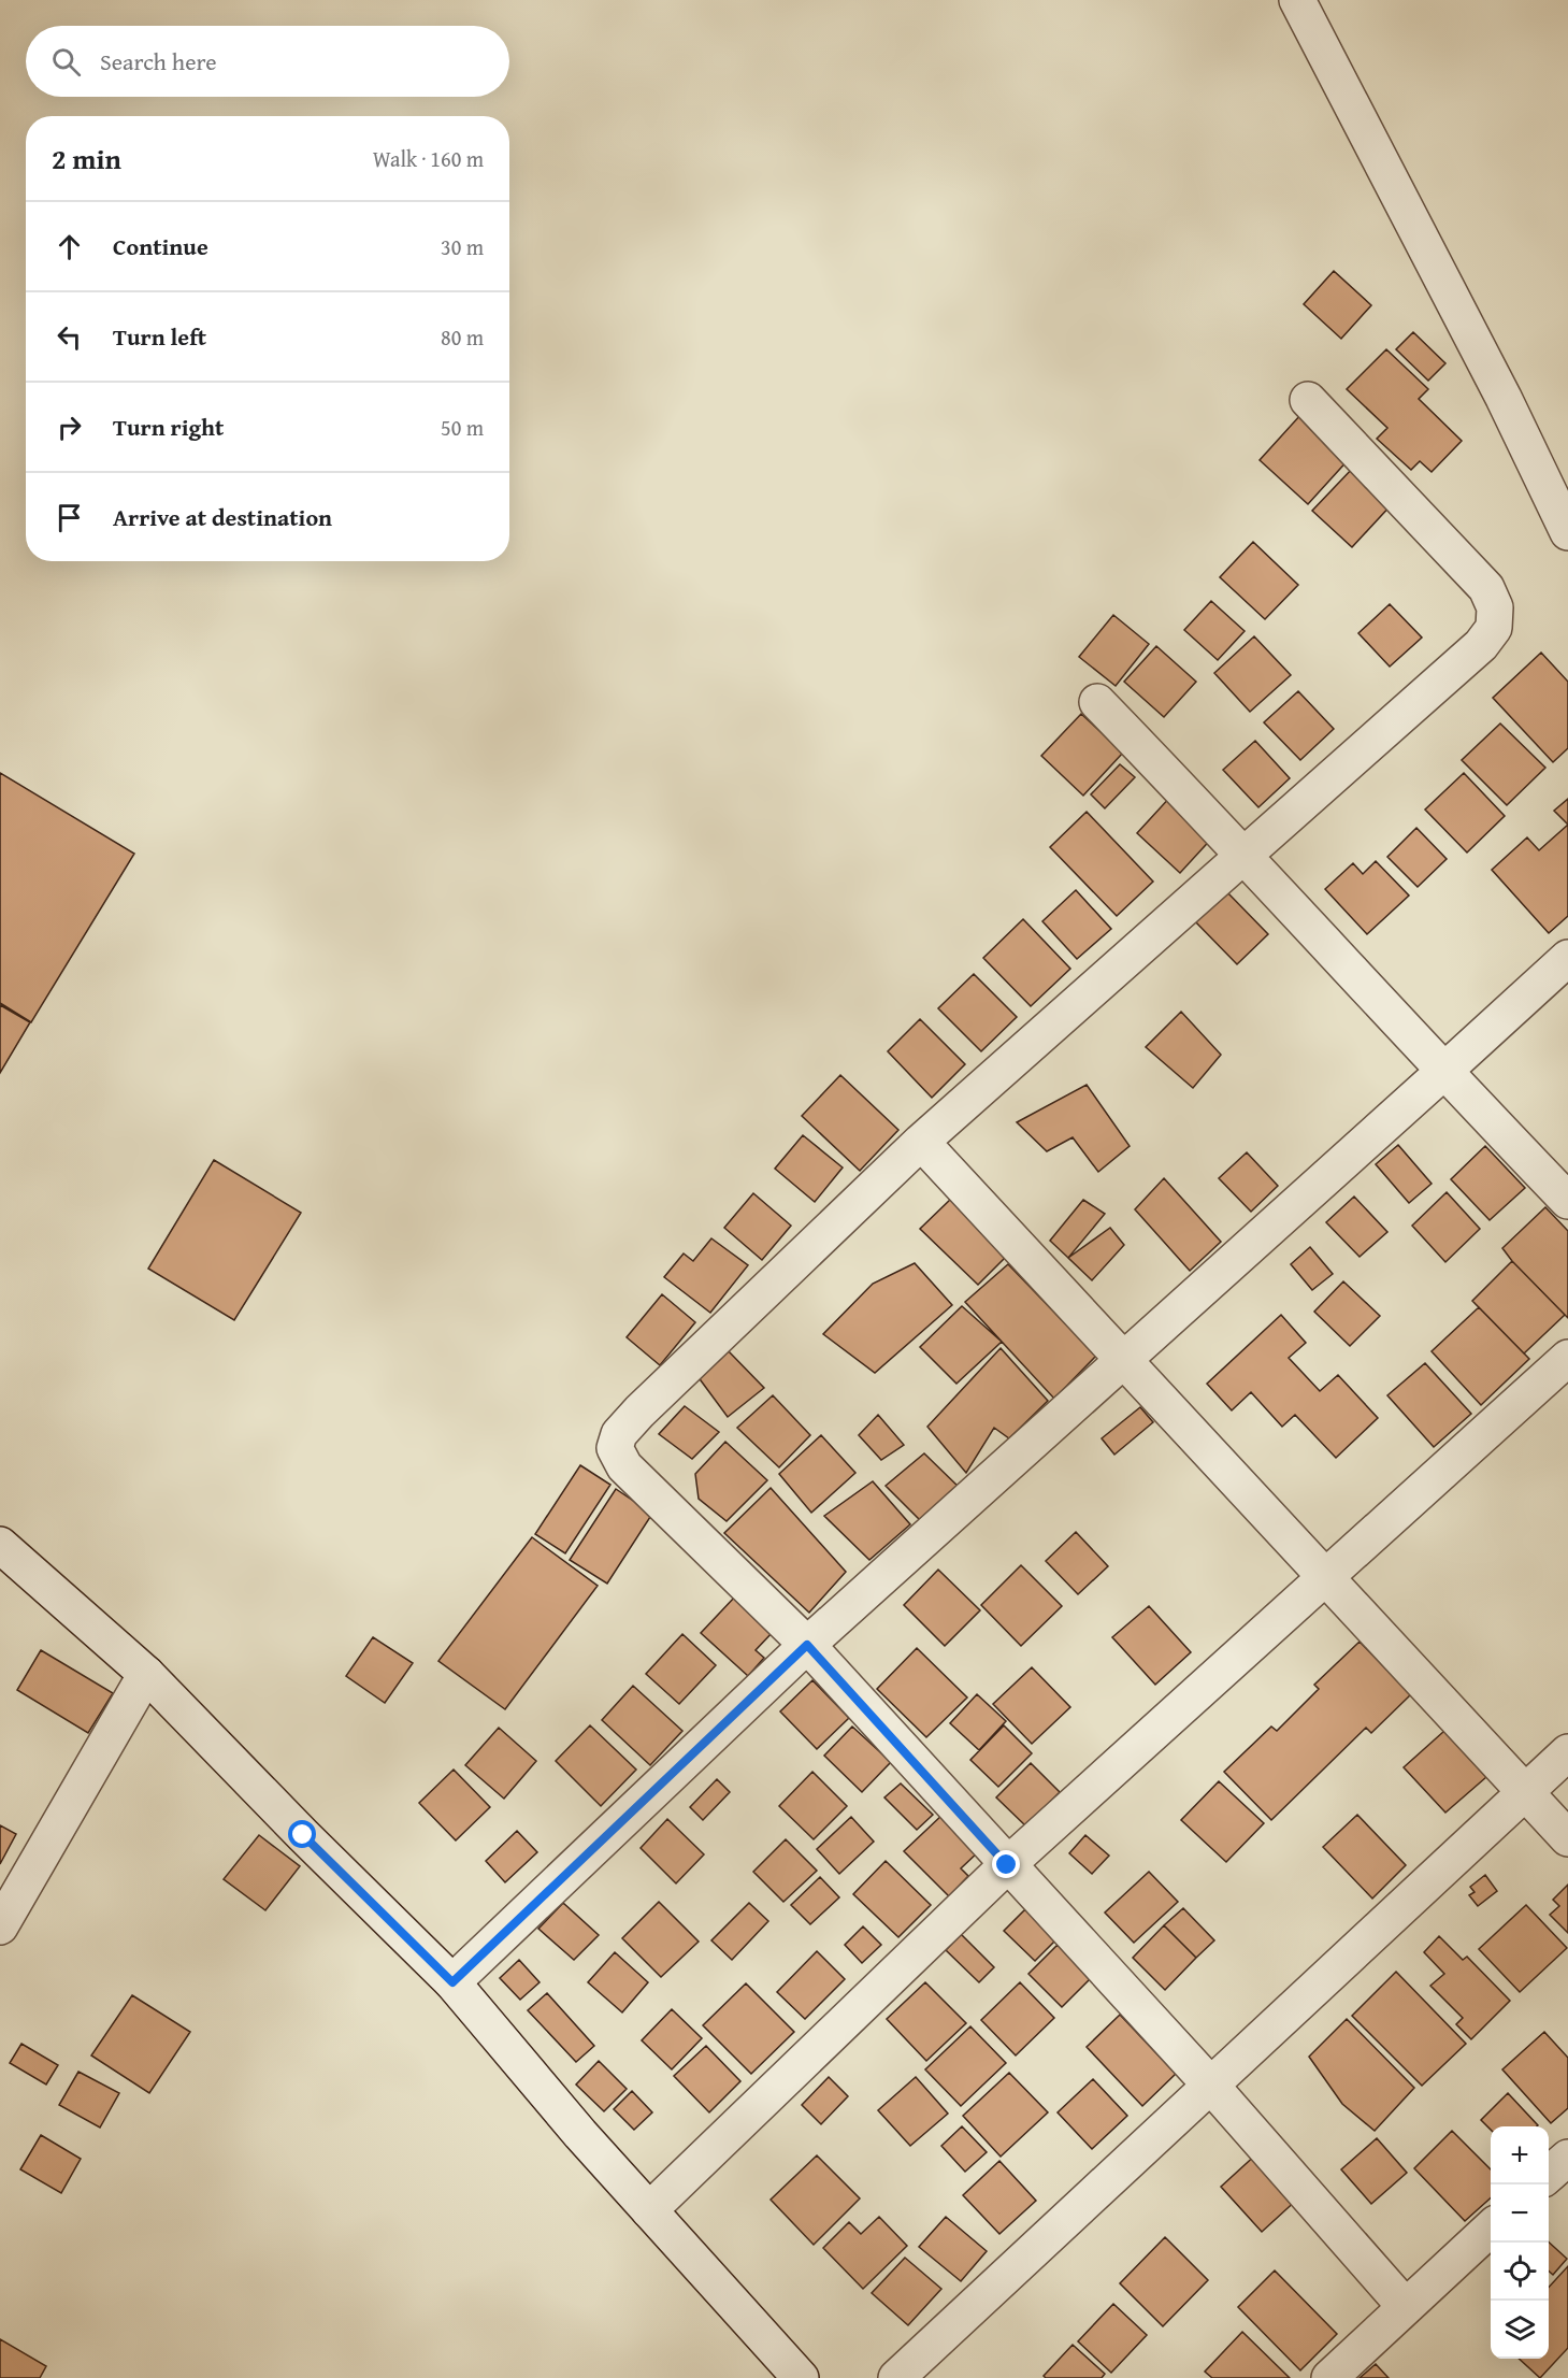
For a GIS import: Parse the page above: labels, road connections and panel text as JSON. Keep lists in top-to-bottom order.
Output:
{
  "page": {
    "search": "Search here",
    "heading": ["2 min", "Walk · 160 m"],
    "list": [
      ["Continue", "30 m"],
      ["Turn left", "80 m"],
      ["Turn right", "50 m"],
      "Arrive at destination"
    ],
    "map_buttons": ["+", "−"]
  }
}
